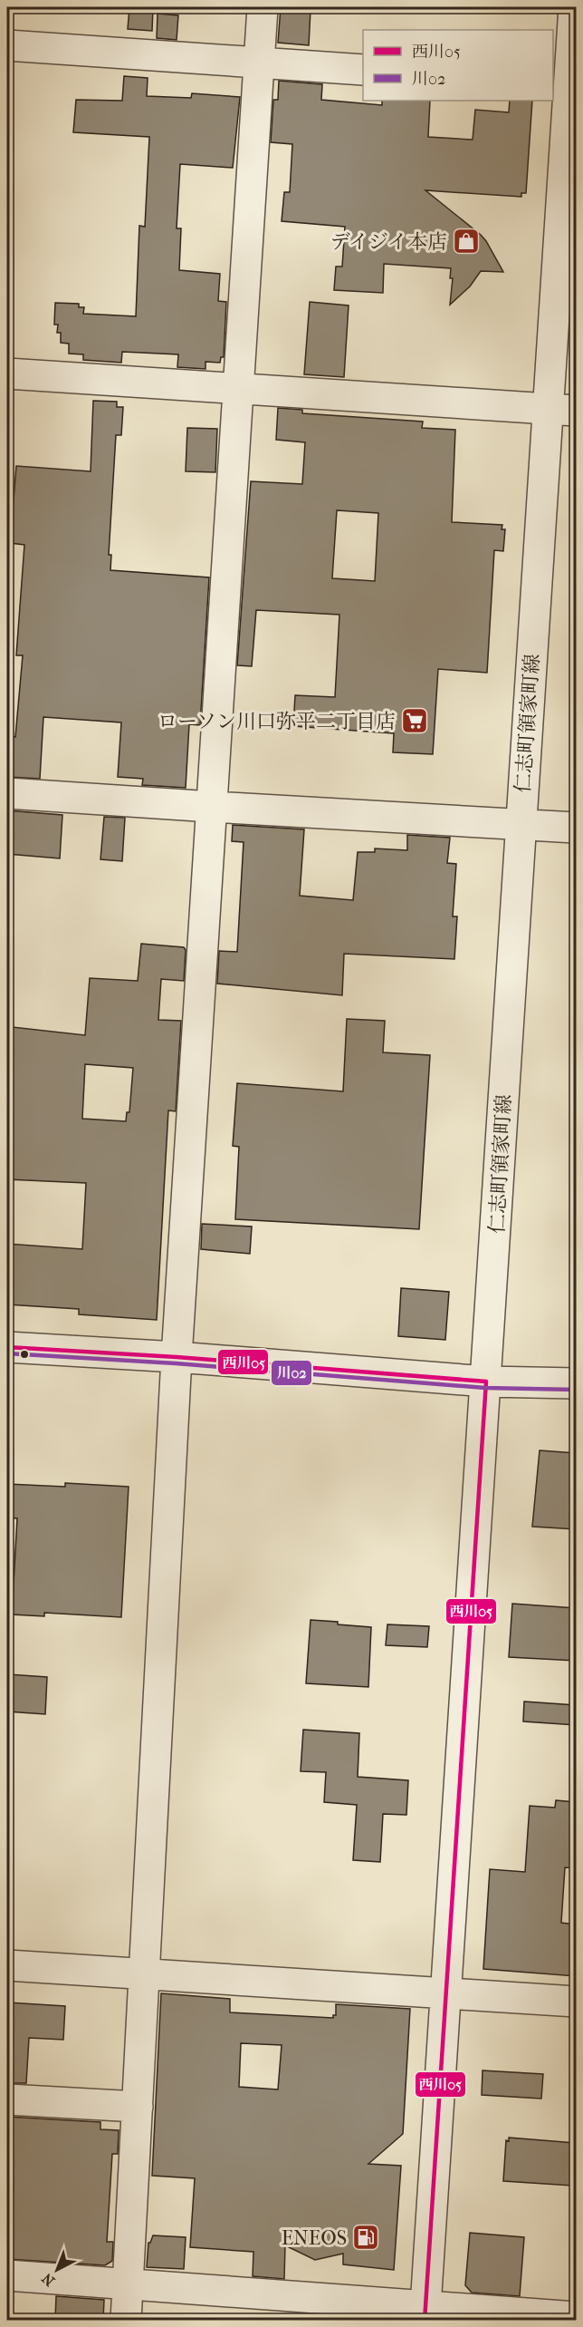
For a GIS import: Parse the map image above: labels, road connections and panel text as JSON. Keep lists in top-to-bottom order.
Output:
{
  "streets": {
    "street": ["仁志町領家町線"]
  },
  "places": {
    "shop": ["デイジイ本店"],
    "supermarket": ["ローソン川口弥平二丁目店"],
    "fuel station": ["ENEOS"]
  },
  "lines": ["transit line 西川05", "transit line 川02"],
  "legend": ["西川05", "川02"],
  "north": "bottom left"
}
